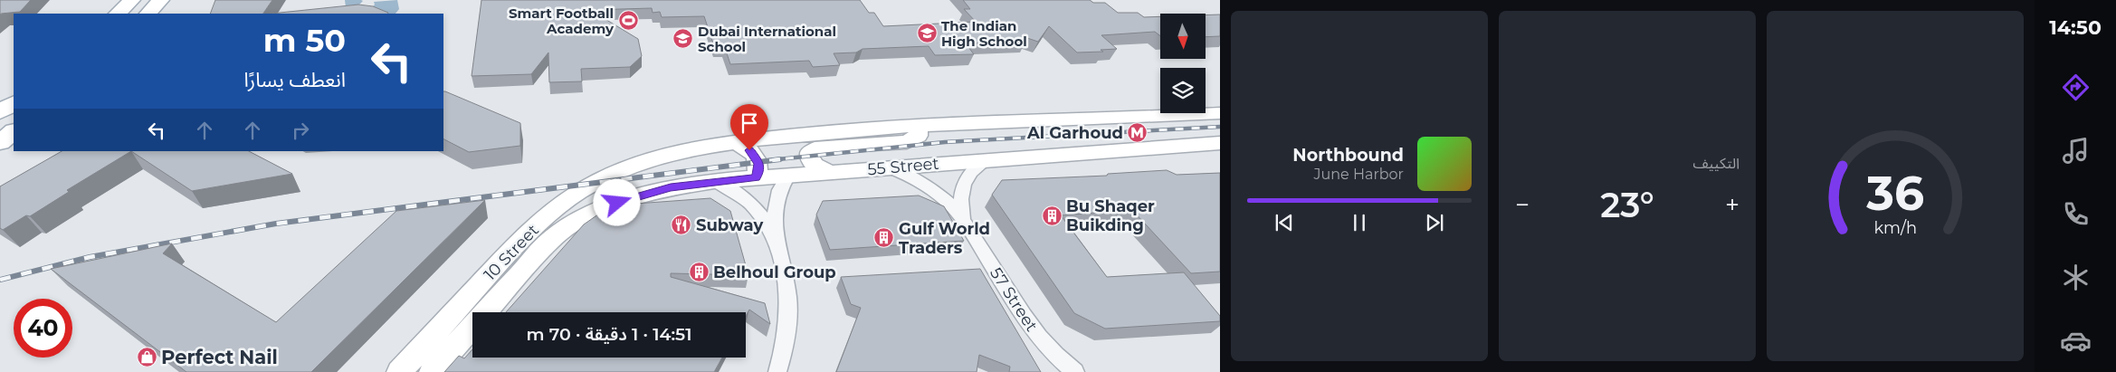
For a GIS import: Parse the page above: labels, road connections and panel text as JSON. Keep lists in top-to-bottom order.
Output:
{
  "streets": {
    "street": ["55 Street", "10 Street", "57 Street"]
  },
  "crossings": [
    ["55 Street", "10 Street"],
    ["55 Street", "57 Street"]
  ],
  "places": {
    "sports": ["Smart Football Academy"],
    "school or university": ["The Indian High School", "Dubai International School"],
    "metro station": ["Al Garhoud"],
    "building": ["Bu Shaqer Buikding", "Gulf World Traders", "Belhoul Group"],
    "restaurant": ["Subway"],
    "shop": ["Perfect Nail"]
  },
  "north": "bottom",
  "page": {
    "tabs": "14:50",
    "tile": "التكييف",
    "turn": ["50 m", "انعطف يسارًا"],
    "song": ["Northbound", "June Harbor"],
    "heat": ["−", "23°", "+"],
    "limit": "40",
    "trip": "14:51 · 1 دقيقة · 70 m",
    "gauge": ["36", "km/h"]
  }
}
